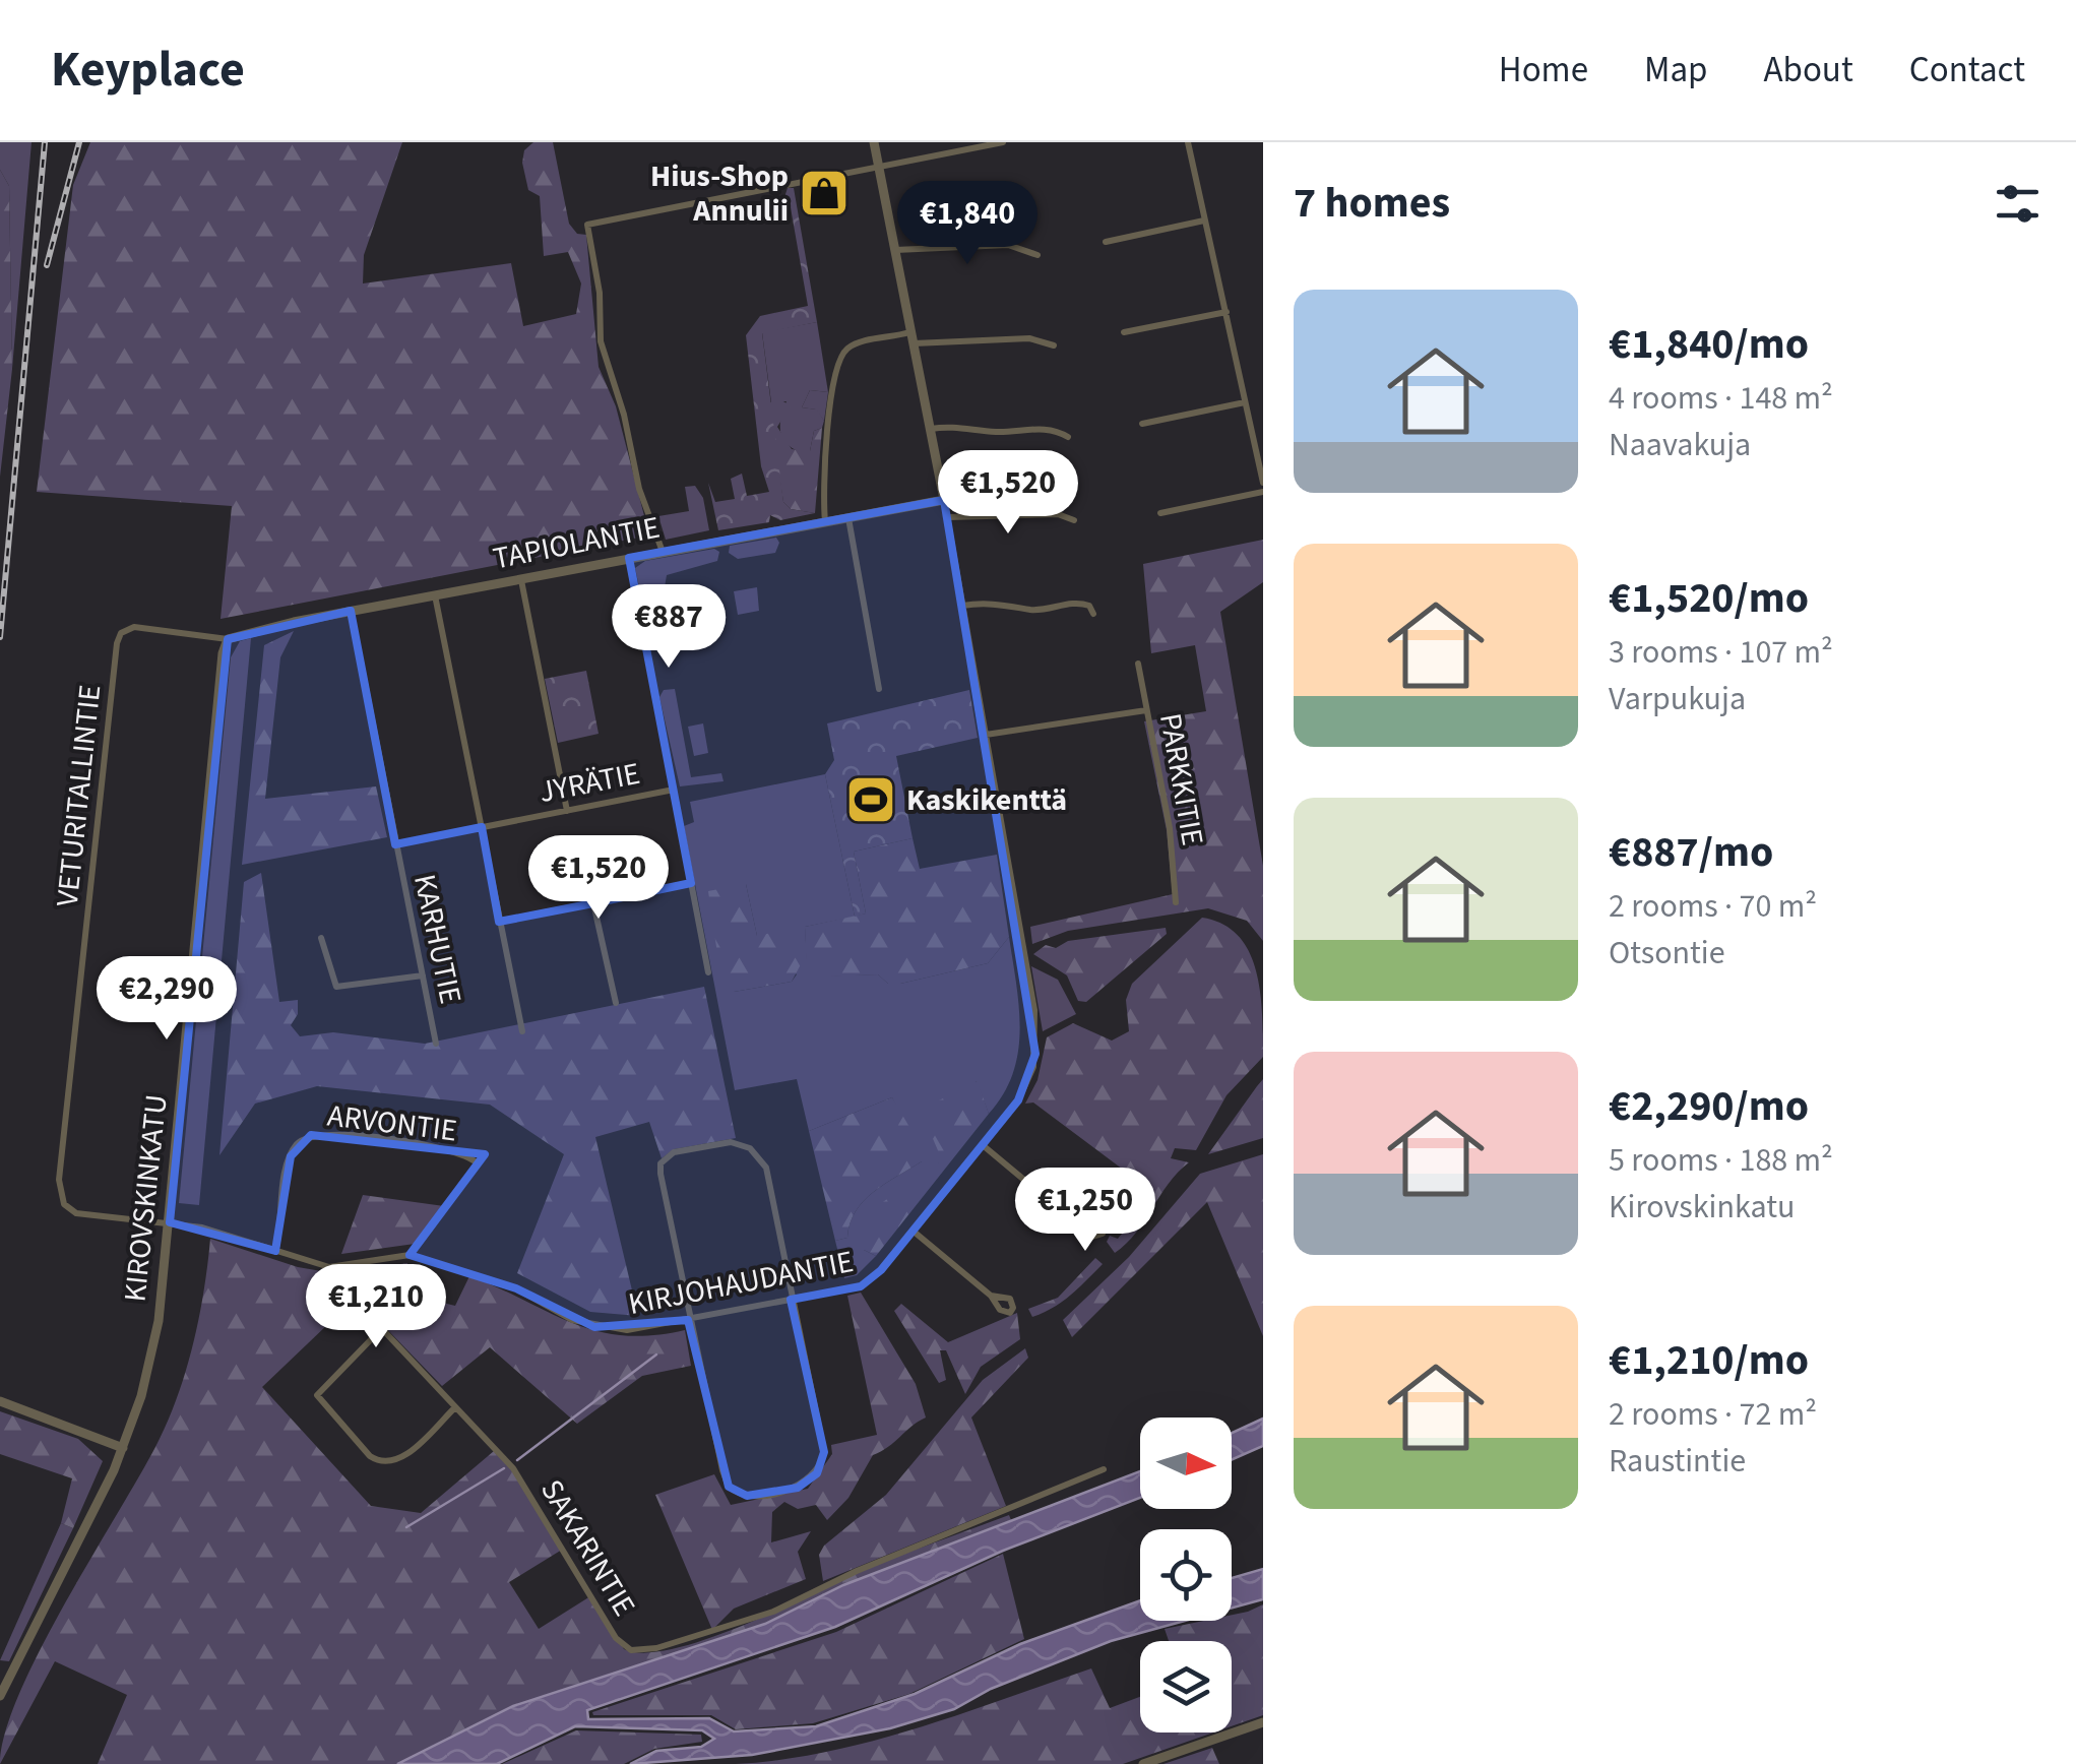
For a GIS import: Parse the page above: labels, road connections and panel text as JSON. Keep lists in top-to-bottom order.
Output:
{
  "streets": {
    "street": [
      "TAPIOLANTIE",
      "PARKKITIE",
      "JYRÄTIE",
      "VETURITALLINTIE",
      "KARHUTIE",
      "ARVONTIE",
      "KIROVSKINKATU",
      "KIRJOHAUDANTIE",
      "SAKARINTIE"
    ]
  },
  "crossings": [
    ["TAPIOLANTIE", "VETURITALLINTIE"],
    ["TAPIOLANTIE", "KARHUTIE"],
    ["TAPIOLANTIE", "KIROVSKINKATU"],
    ["TAPIOLANTIE", "KIRJOHAUDANTIE"],
    ["JYRÄTIE", "KARHUTIE"],
    ["VETURITALLINTIE", "KIROVSKINKATU"],
    ["VETURITALLINTIE", "KIRJOHAUDANTIE"],
    ["ARVONTIE", "KIRJOHAUDANTIE"],
    ["KIROVSKINKATU", "KIRJOHAUDANTIE"],
    ["KIRJOHAUDANTIE", "SAKARINTIE"]
  ],
  "places": {
    "shop": ["Hius-Shop Annulii"],
    "sports": ["Kaskikenttä"]
  },
  "north": "right",
  "page": {
    "header": "Keyplace",
    "nav": [
      "Home",
      "Map",
      "About",
      "Contact"
    ],
    "heading": "7 homes",
    "price": [
      "€1,840",
      "€1,520",
      "€887",
      "€1,520",
      "€2,290",
      "€1,250",
      "€1,210"
    ],
    "list": [
      {
        "name": "€1,840/mo",
        "note": "4 rooms · 148 m² · Naavakuja"
      },
      {
        "name": "€1,520/mo",
        "note": "3 rooms · 107 m² · Varpukuja"
      },
      {
        "name": "€887/mo",
        "note": "2 rooms · 70 m² · Otsontie"
      },
      {
        "name": "€2,290/mo",
        "note": "5 rooms · 188 m² · Kirovskinkatu"
      },
      {
        "name": "€1,210/mo",
        "note": "2 rooms · 72 m² · Raustintie"
      }
    ]
  }
}
